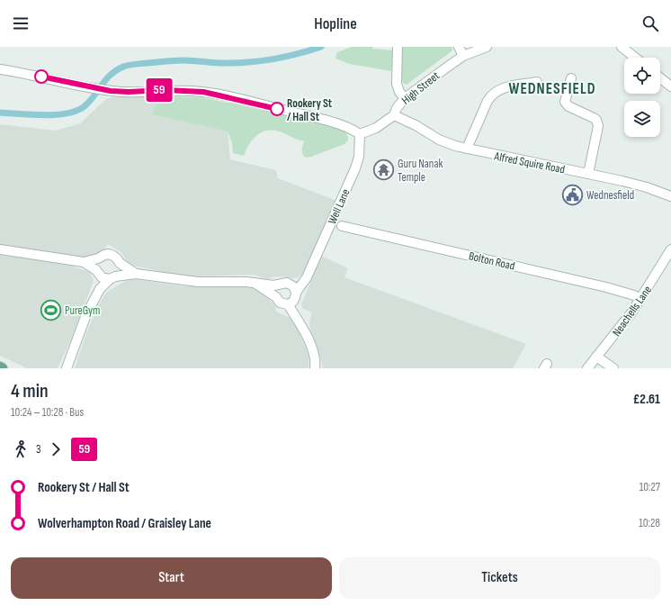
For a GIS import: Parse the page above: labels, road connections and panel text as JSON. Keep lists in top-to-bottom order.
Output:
{
  "streets": {
    "street": [
      "High Street",
      "Alfred Squire Road",
      "Well Lane",
      "Bolton Road",
      "Neachells Lane"
    ]
  },
  "crossings": [
    ["High Street", "Alfred Squire Road"],
    ["High Street", "Well Lane"],
    ["Bolton Road", "Neachells Lane"]
  ],
  "districts": ["WEDNESFIELD"],
  "places": {
    "other": ["Rookery St / Hall St"],
    "temple": ["Guru Nanak Temple"],
    "public building": ["Wednesfield"],
    "sports": ["PureGym"]
  },
  "lines": ["bus line 59"],
  "page": {
    "header": "Hopline",
    "on_map": "59",
    "heading": ["4 min", "10:24 – 10:28 · Bus", "£2.61"],
    "legs": ["3", "59"],
    "list": [
      {
        "name": "Rookery St / Hall St",
        "value": "10:27"
      },
      {
        "name": "Wolverhampton Road / Graisley Lane",
        "value": "10:28"
      }
    ],
    "buttons": ["Start", "Tickets"]
  }
}
